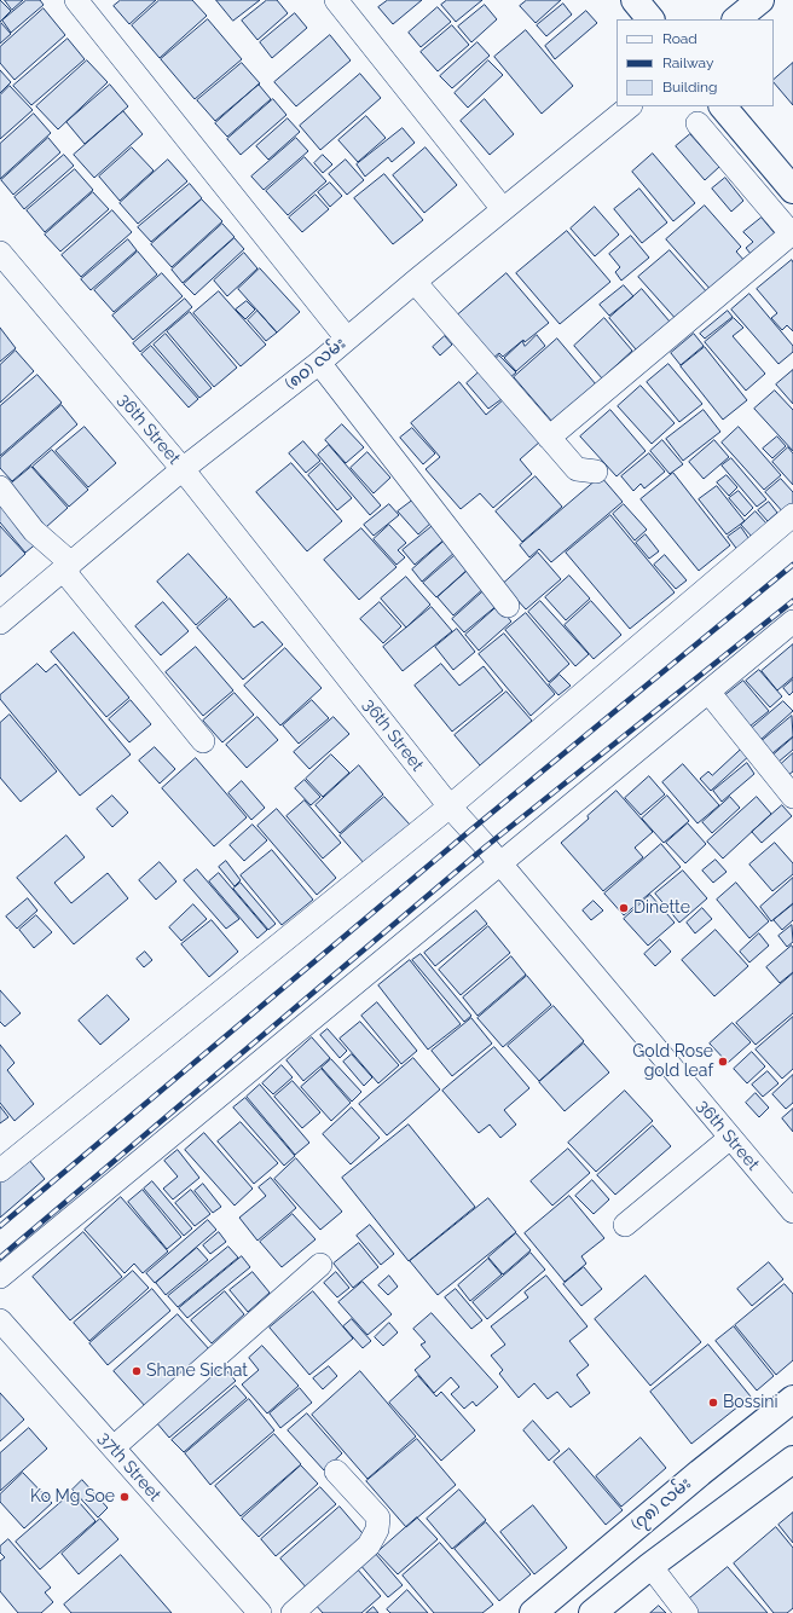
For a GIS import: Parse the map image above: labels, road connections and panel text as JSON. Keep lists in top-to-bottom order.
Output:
{
  "streets": {
    "main road": ["(၇၈) လမ်း"],
    "street": ["(၈၀) လမ်း", "36th Street", "37th Street"]
  },
  "crossings": [
    ["(၈၀) လမ်း", "36th Street"]
  ],
  "places": [
    "Dinette",
    "Gold Rose gold leaf",
    "Shane Sichat",
    "Bossini",
    "Ko Mg Soe"
  ],
  "legend": ["Road", "Railway", "Building"]
}
